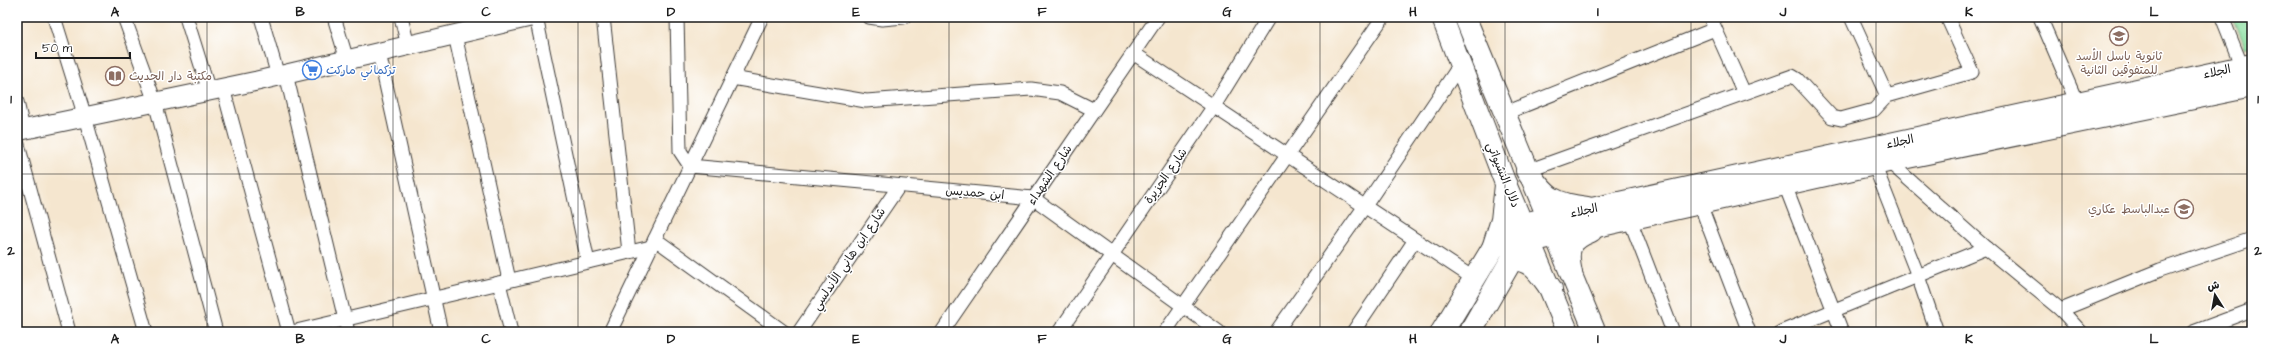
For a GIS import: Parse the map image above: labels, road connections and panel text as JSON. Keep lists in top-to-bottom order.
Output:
{
  "streets": {
    "highway": ["الجلاء"],
    "main road": ["دلال النشيواتي"],
    "street": [
      "شارع الشهداء",
      "شارع الجزيرة",
      "ابن حمديس",
      "شارع ابن هاني الأندلسي"
    ]
  },
  "crossings": [
    ["الجلاء", "دلال النشيواتي"],
    ["شارع الشهداء", "ابن حمديس"],
    ["ابن حمديس", "شارع ابن هاني الأندلسي"]
  ],
  "places": {
    "school or university": ["ثانوية باسل الأسد للمتفوقين الثانية", "عبدالباسط عكاري"],
    "supermarket": ["تركماني ماركت"],
    "library": ["مكتبة دار الحديث"]
  },
  "scale_bar": "50 m",
  "north": "top",
  "grid": {
    "columns": [
      "A",
      "B",
      "C",
      "D",
      "E",
      "F",
      "G",
      "H",
      "I",
      "J",
      "K",
      "L"
    ],
    "rows": ["1", "2"]
  }
}
